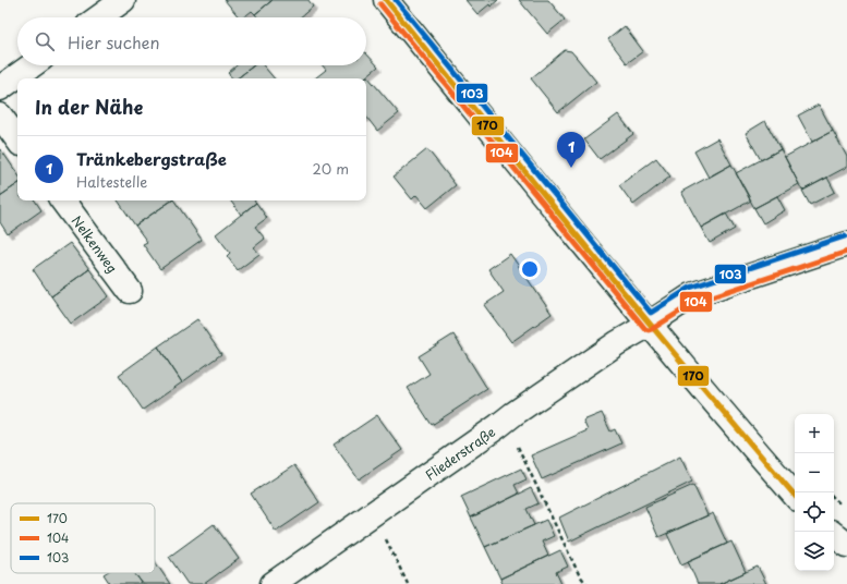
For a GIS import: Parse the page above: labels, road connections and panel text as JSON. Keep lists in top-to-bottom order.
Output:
{
  "streets": {
    "street": ["Nelkenweg", "Fliederstraße"]
  },
  "lines": ["transit line 170", "transit line 103", "transit line 104"],
  "legend": ["170", "104", "103"],
  "page": {
    "search": "Hier suchen",
    "heading": "In der Nähe",
    "pins": "1",
    "list": [
      {
        "mark": "1",
        "name": "Tränkebergstraße",
        "note": "Haltestelle",
        "value": "20 m"
      }
    ],
    "map_buttons": ["+", "−"]
  }
}
